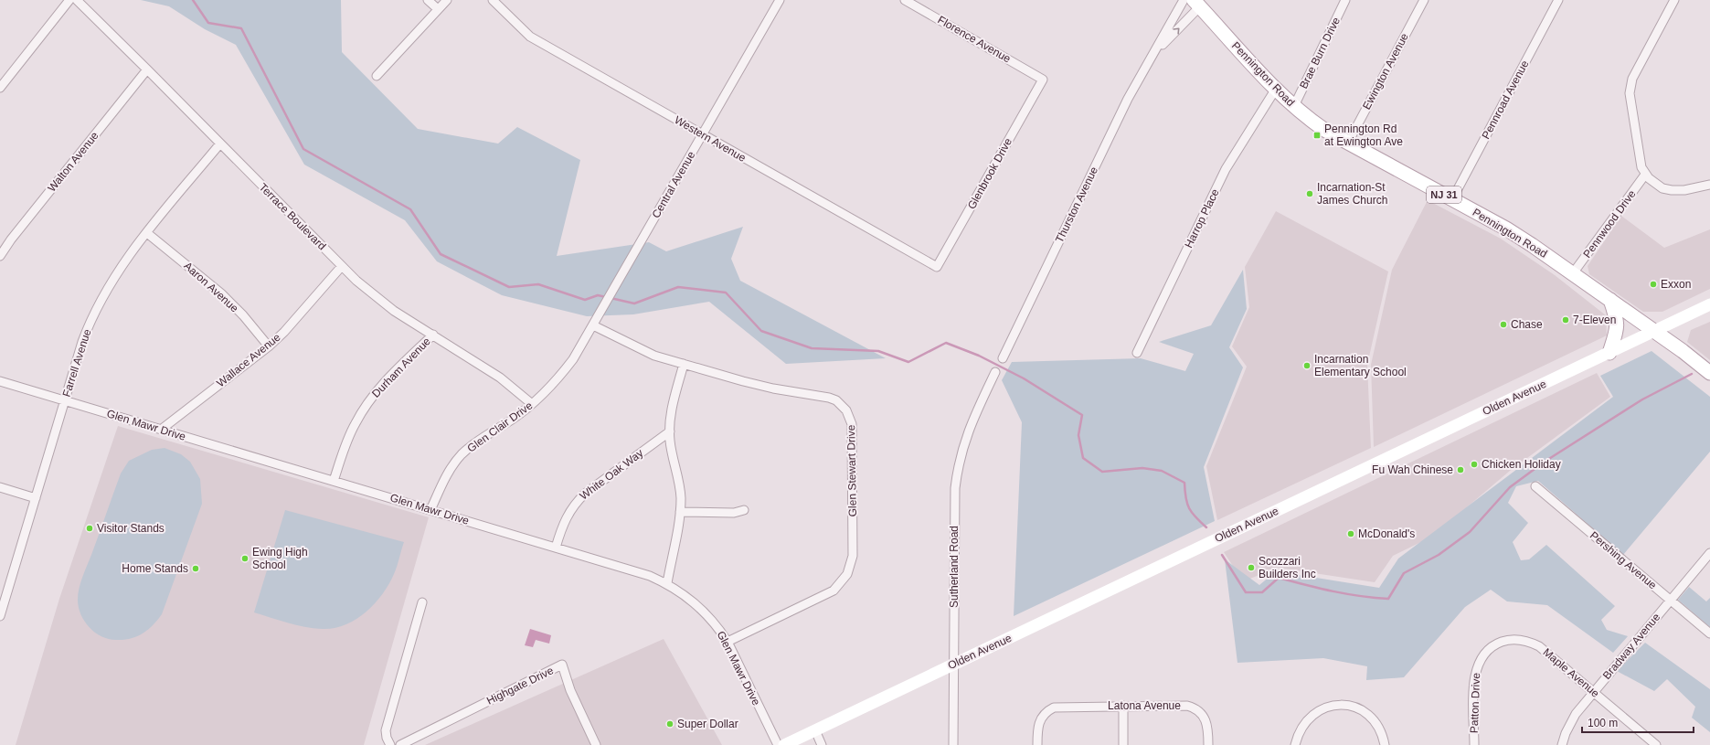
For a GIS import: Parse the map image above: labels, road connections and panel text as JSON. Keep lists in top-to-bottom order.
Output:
{
  "streets": {
    "main road": ["Pennington Road", "NJ 31", "Olden Avenue"],
    "street": [
      "Florence Avenue",
      "Brae Burn Drive",
      "Ewington Avenue",
      "Pennroad Avenue",
      "Western Avenue",
      "Walton Avenue",
      "Glenbrook Drive",
      "Central Avenue",
      "Thurston Avenue",
      "Terrace Boulevard",
      "Harrop Place",
      "Pennwood Drive",
      "Aaron Avenue",
      "Wallace Avenue",
      "Farrell Avenue",
      "Durham Avenue",
      "Glen Mawr Drive",
      "Glen Clair Drive",
      "Glen Stewart Drive",
      "White Oak Way",
      "Pershing Avenue",
      "Sutherland Road",
      "Bradway Avenue",
      "Maple Avenue",
      "Highgate Drive",
      "Patton Drive",
      "Latona Avenue"
    ]
  },
  "crossings": [
    ["Florence Avenue", "Glenbrook Drive"],
    ["Brae Burn Drive", "Pennington Road"],
    ["Ewington Avenue", "Pennington Road"],
    ["Pennington Road", "Pennroad Avenue"],
    ["Pennington Road", "Thurston Avenue"],
    ["Pennington Road", "Harrop Place"],
    ["Pennington Road", "Pennwood Drive"],
    ["Pennington Road", "Olden Avenue"],
    ["Western Avenue", "Glenbrook Drive"],
    ["Western Avenue", "Central Avenue"],
    ["Walton Avenue", "Terrace Boulevard"],
    ["Central Avenue", "Glen Clair Drive"],
    ["Terrace Boulevard", "Wallace Avenue"],
    ["Terrace Boulevard", "Farrell Avenue"],
    ["Terrace Boulevard", "Durham Avenue"],
    ["Terrace Boulevard", "Glen Clair Drive"],
    ["Aaron Avenue", "Wallace Avenue"],
    ["Aaron Avenue", "Farrell Avenue"],
    ["Wallace Avenue", "Glen Mawr Drive"],
    ["Farrell Avenue", "Glen Mawr Drive"],
    ["Durham Avenue", "Glen Mawr Drive"],
    ["Olden Avenue", "Sutherland Road"],
    ["Glen Mawr Drive", "Glen Clair Drive"],
    ["Glen Mawr Drive", "Glen Stewart Drive"],
    ["Glen Mawr Drive", "White Oak Way"],
    ["Glen Clair Drive", "Glen Stewart Drive"],
    ["Pershing Avenue", "Bradway Avenue"],
    ["Bradway Avenue", "Maple Avenue"],
    ["Maple Avenue", "Patton Drive"]
  ],
  "places": {
    "transit": ["Pennington Rd at Ewington Ave"],
    "other": [
      "Incarnation-St James Church",
      "Exxon",
      "7-Eleven",
      "Chase",
      "Incarnation Elementary School",
      "Chicken Holiday",
      "Fu Wah Chinese",
      "Visitor Stands",
      "McDonald's",
      "Ewing High School",
      "Scozzari Builders Inc",
      "Home Stands",
      "Super Dollar"
    ]
  },
  "scale_bar": "100 m"
}
